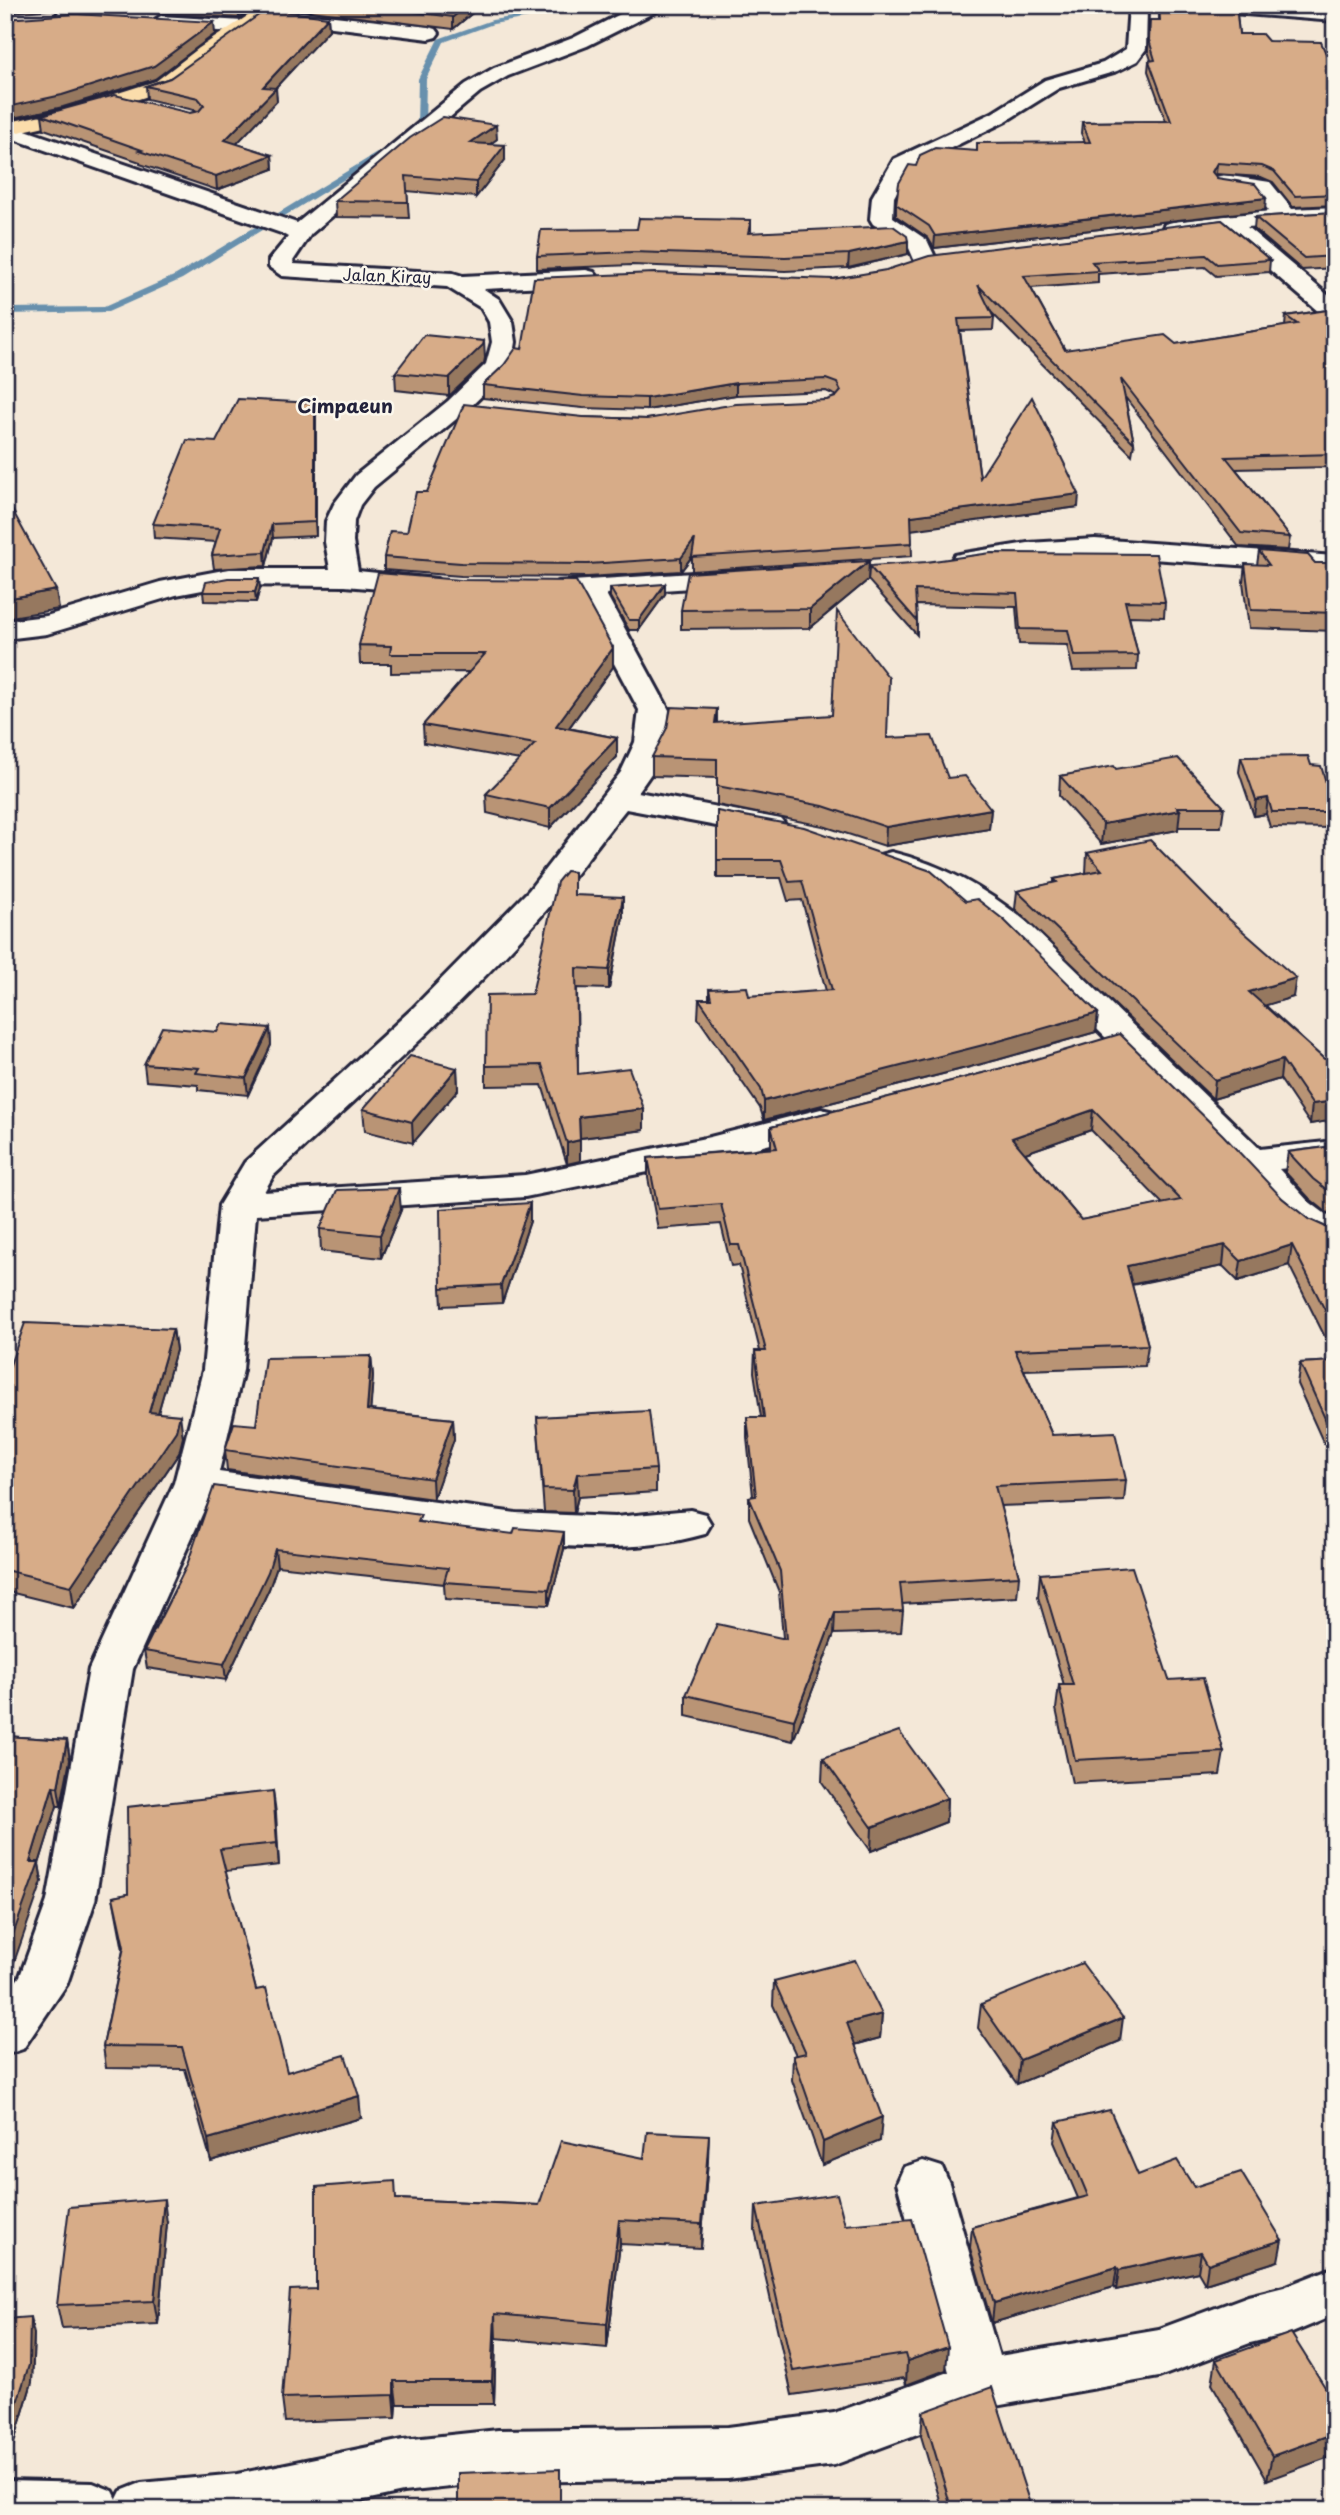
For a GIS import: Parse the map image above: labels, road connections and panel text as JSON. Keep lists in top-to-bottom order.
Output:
{
  "streets": {
    "street": ["Jalan Kiray"]
  },
  "districts": ["Cimpaeun"]
}
